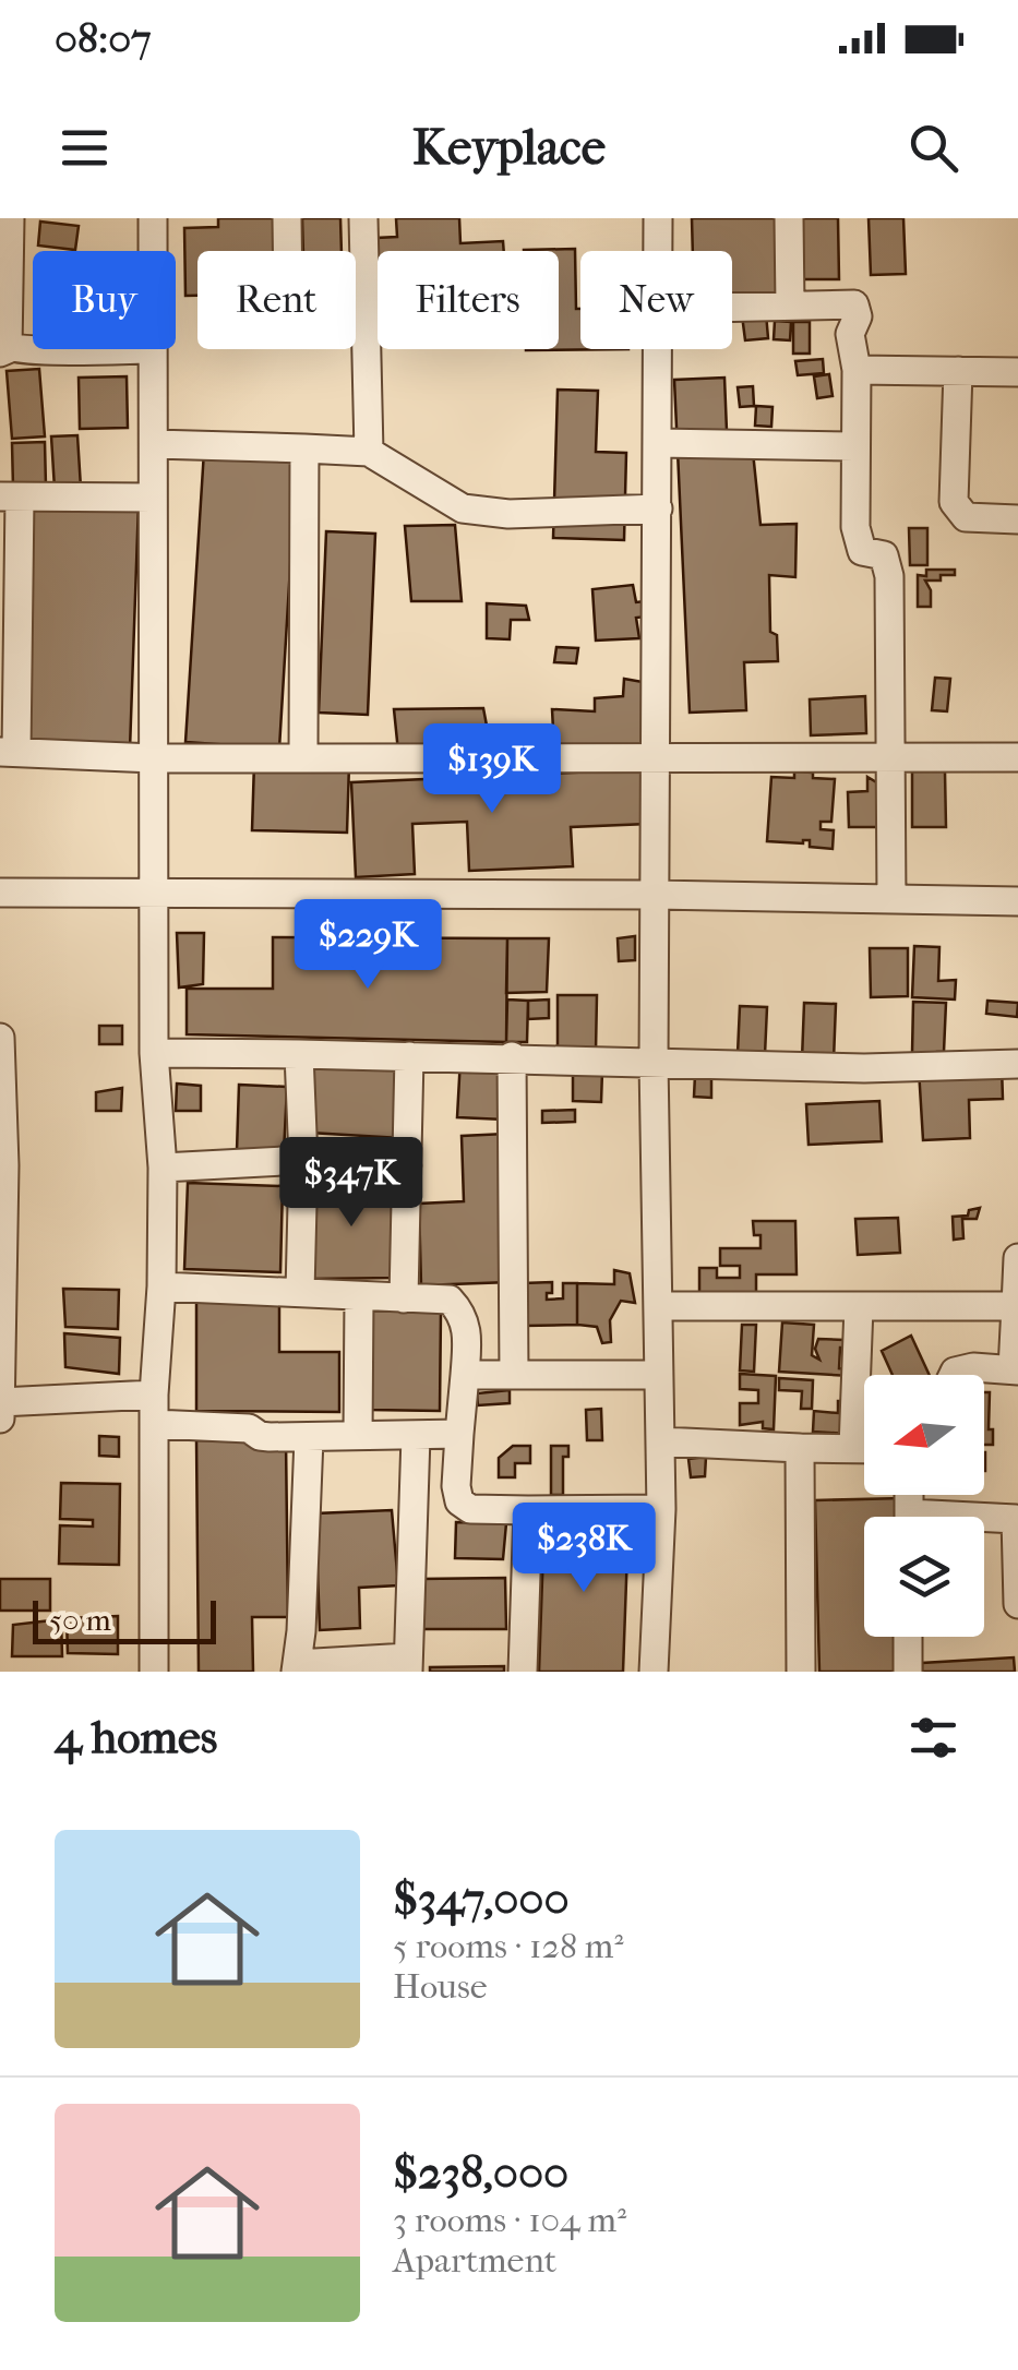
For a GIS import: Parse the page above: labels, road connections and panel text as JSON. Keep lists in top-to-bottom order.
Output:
{
  "scale_bar": "50 m",
  "north": "left",
  "page": {
    "status": "08:07",
    "header": "Keyplace",
    "chip": [
      "Buy",
      "Rent",
      "Filters",
      "New"
    ],
    "price": [
      "$139K",
      "$229K",
      "$347K",
      "$238K"
    ],
    "scale": "50 m",
    "heading": "4 homes",
    "list": [
      {
        "name": "$347,000",
        "note": "5 rooms · 128 m² · House"
      },
      {
        "name": "$238,000",
        "note": "3 rooms · 104 m² · Apartment"
      }
    ]
  }
}
